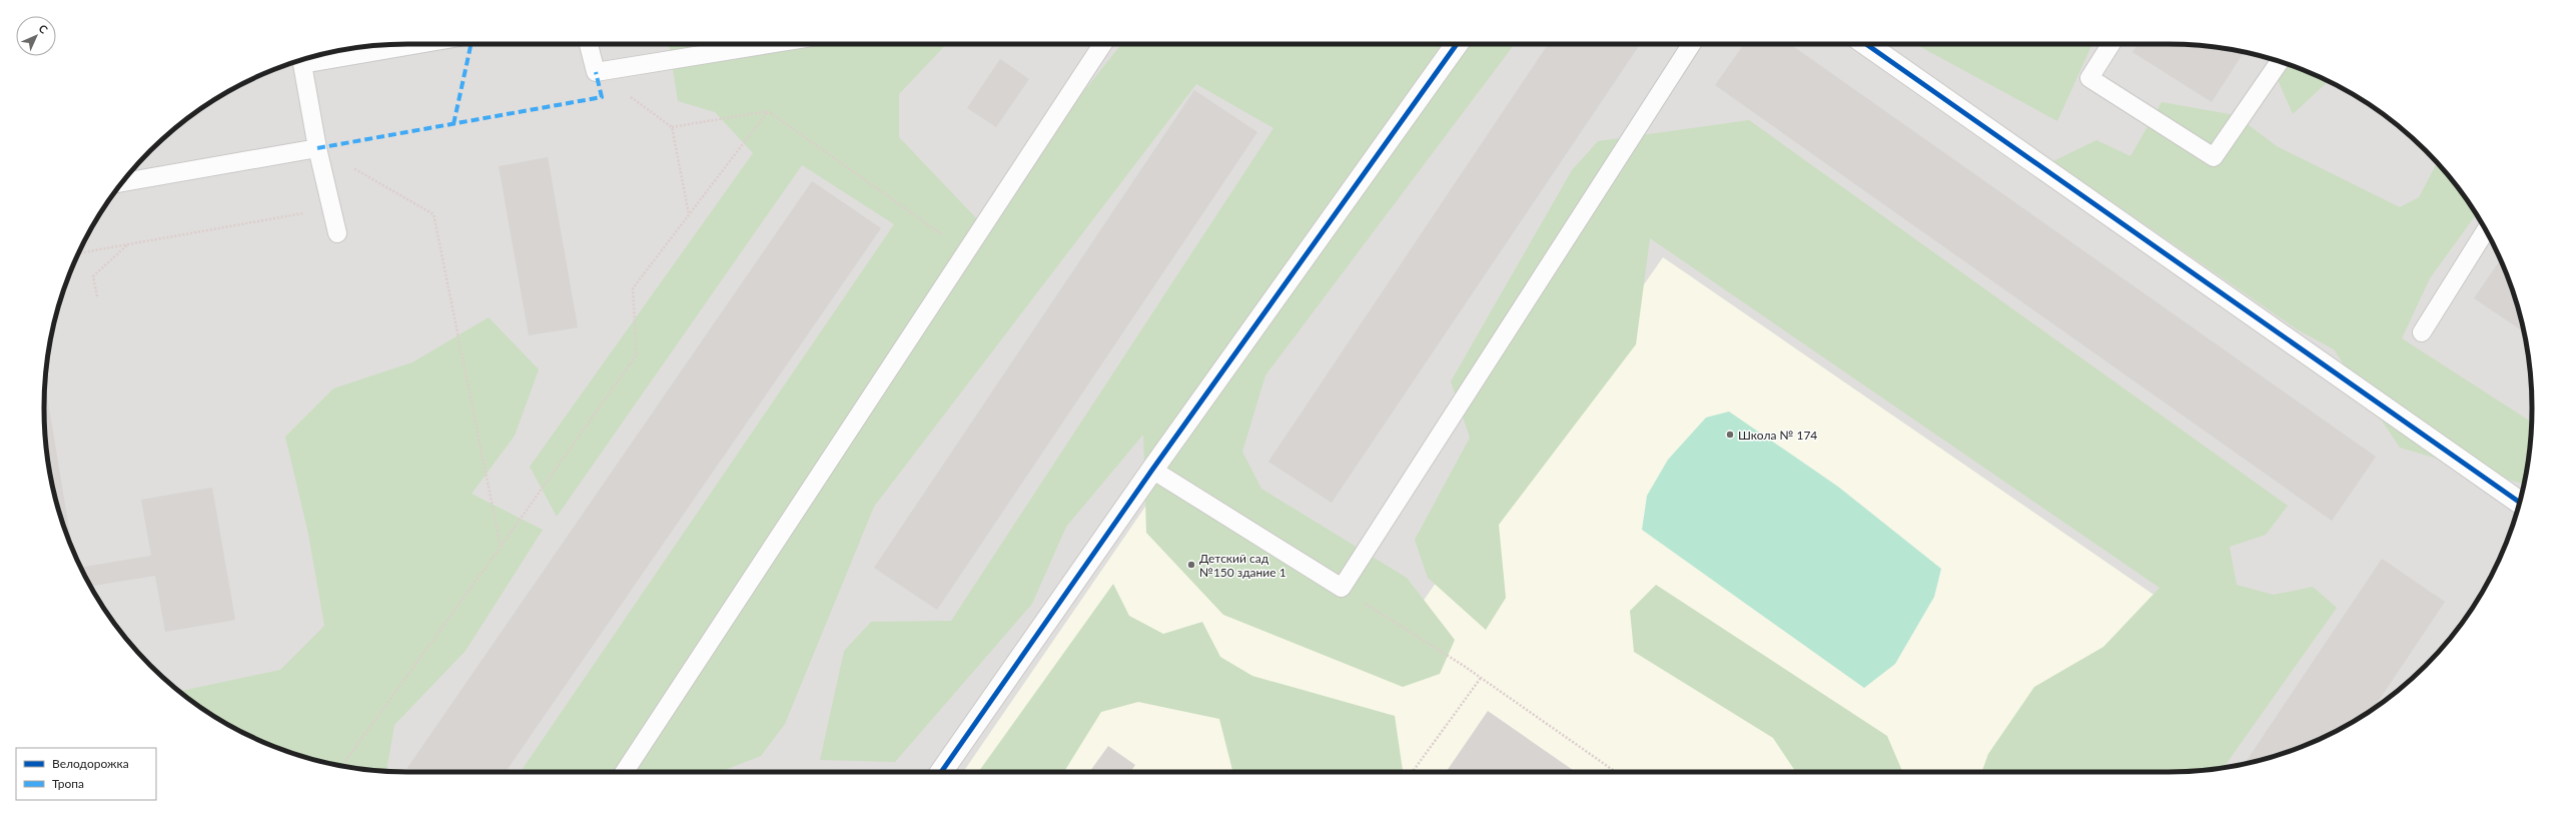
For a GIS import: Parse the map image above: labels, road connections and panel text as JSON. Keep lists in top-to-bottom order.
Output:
{
  "places": ["Школа № 174", "Детский сад №150 здание 1"],
  "legend": ["Велодорожка", "Тропа"],
  "north": "top right"
}
